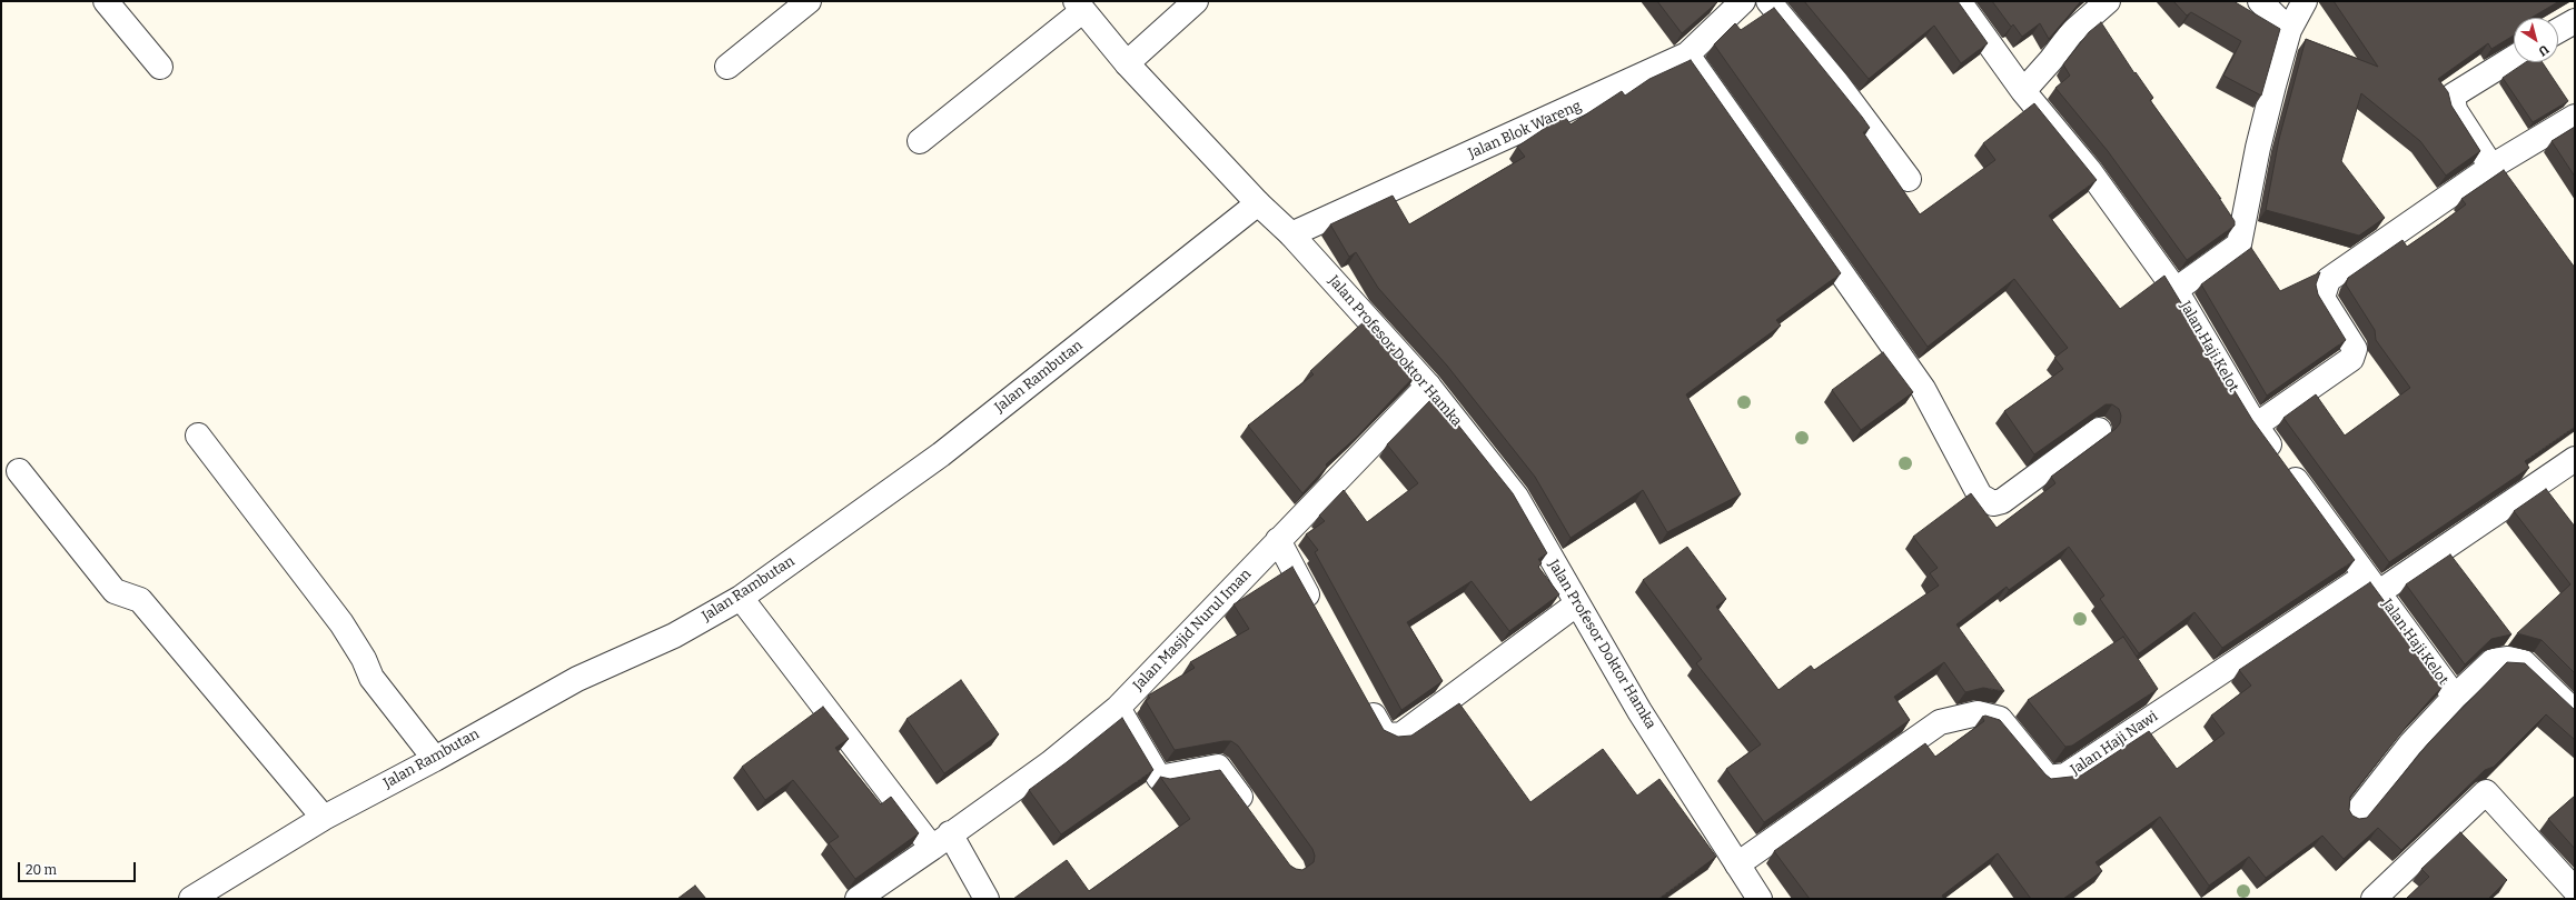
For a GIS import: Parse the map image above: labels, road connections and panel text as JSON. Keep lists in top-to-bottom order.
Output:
{
  "streets": {
    "street": [
      "Jalan Blok Wareng",
      "Jalan Haji Kelot",
      "Jalan Profesor Doktor Hamka",
      "Jalan Rambutan",
      "Jalan Masjid Nurul Iman",
      "Jalan Haji Nawi"
    ]
  },
  "crossings": [
    ["Jalan Blok Wareng", "Jalan Profesor Doktor Hamka"],
    ["Jalan Haji Kelot", "Jalan Haji Nawi"],
    ["Jalan Profesor Doktor Hamka", "Jalan Rambutan"],
    ["Jalan Profesor Doktor Hamka", "Jalan Masjid Nurul Iman"],
    ["Jalan Profesor Doktor Hamka", "Jalan Haji Nawi"]
  ],
  "scale_bar": "20 m",
  "north": "bottom right"
}
